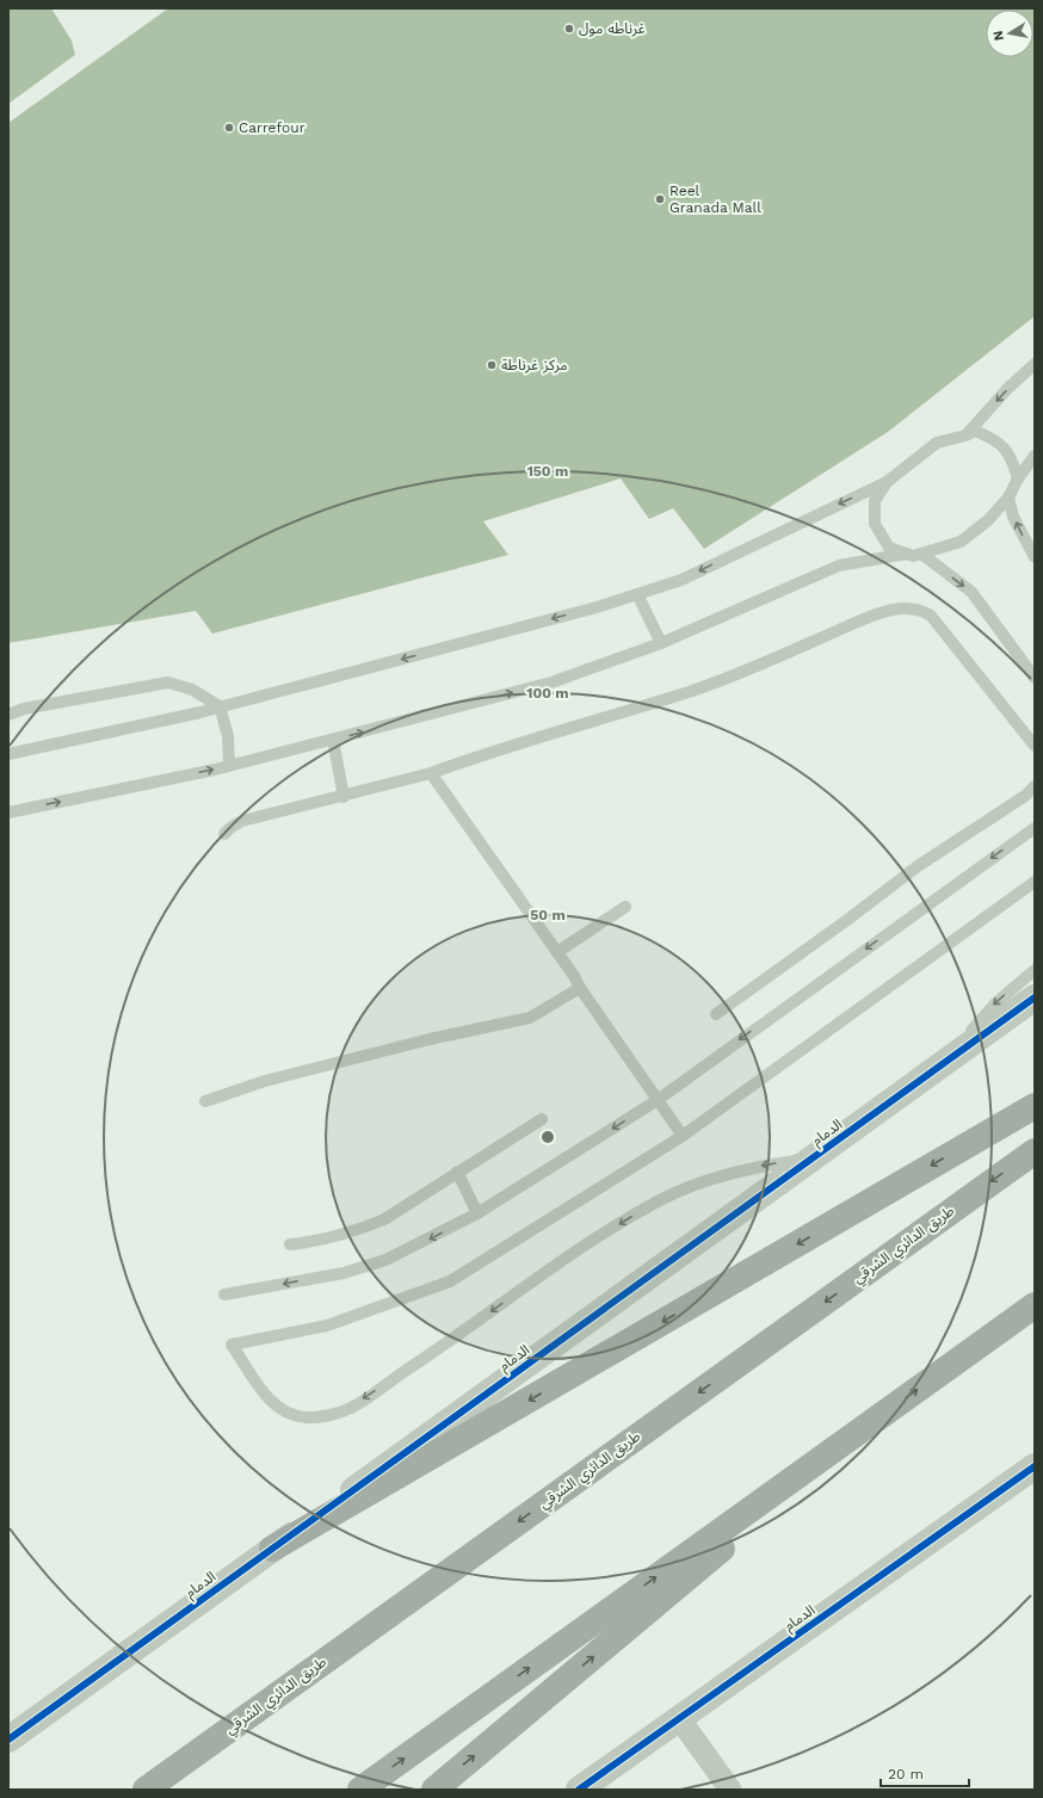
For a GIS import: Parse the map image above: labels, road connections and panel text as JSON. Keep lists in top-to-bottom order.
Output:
{
  "streets": {
    "highway": ["طريق الدائري الشرقي"],
    "street": ["الدمام"]
  },
  "places": [
    "غرناطه مول",
    "Carrefour",
    "Reel Granada Mall",
    "مركز غرناطة"
  ],
  "scale_bar": "20 m",
  "north": "left",
  "rings": ["150 m", "100 m", "50 m"]
}
